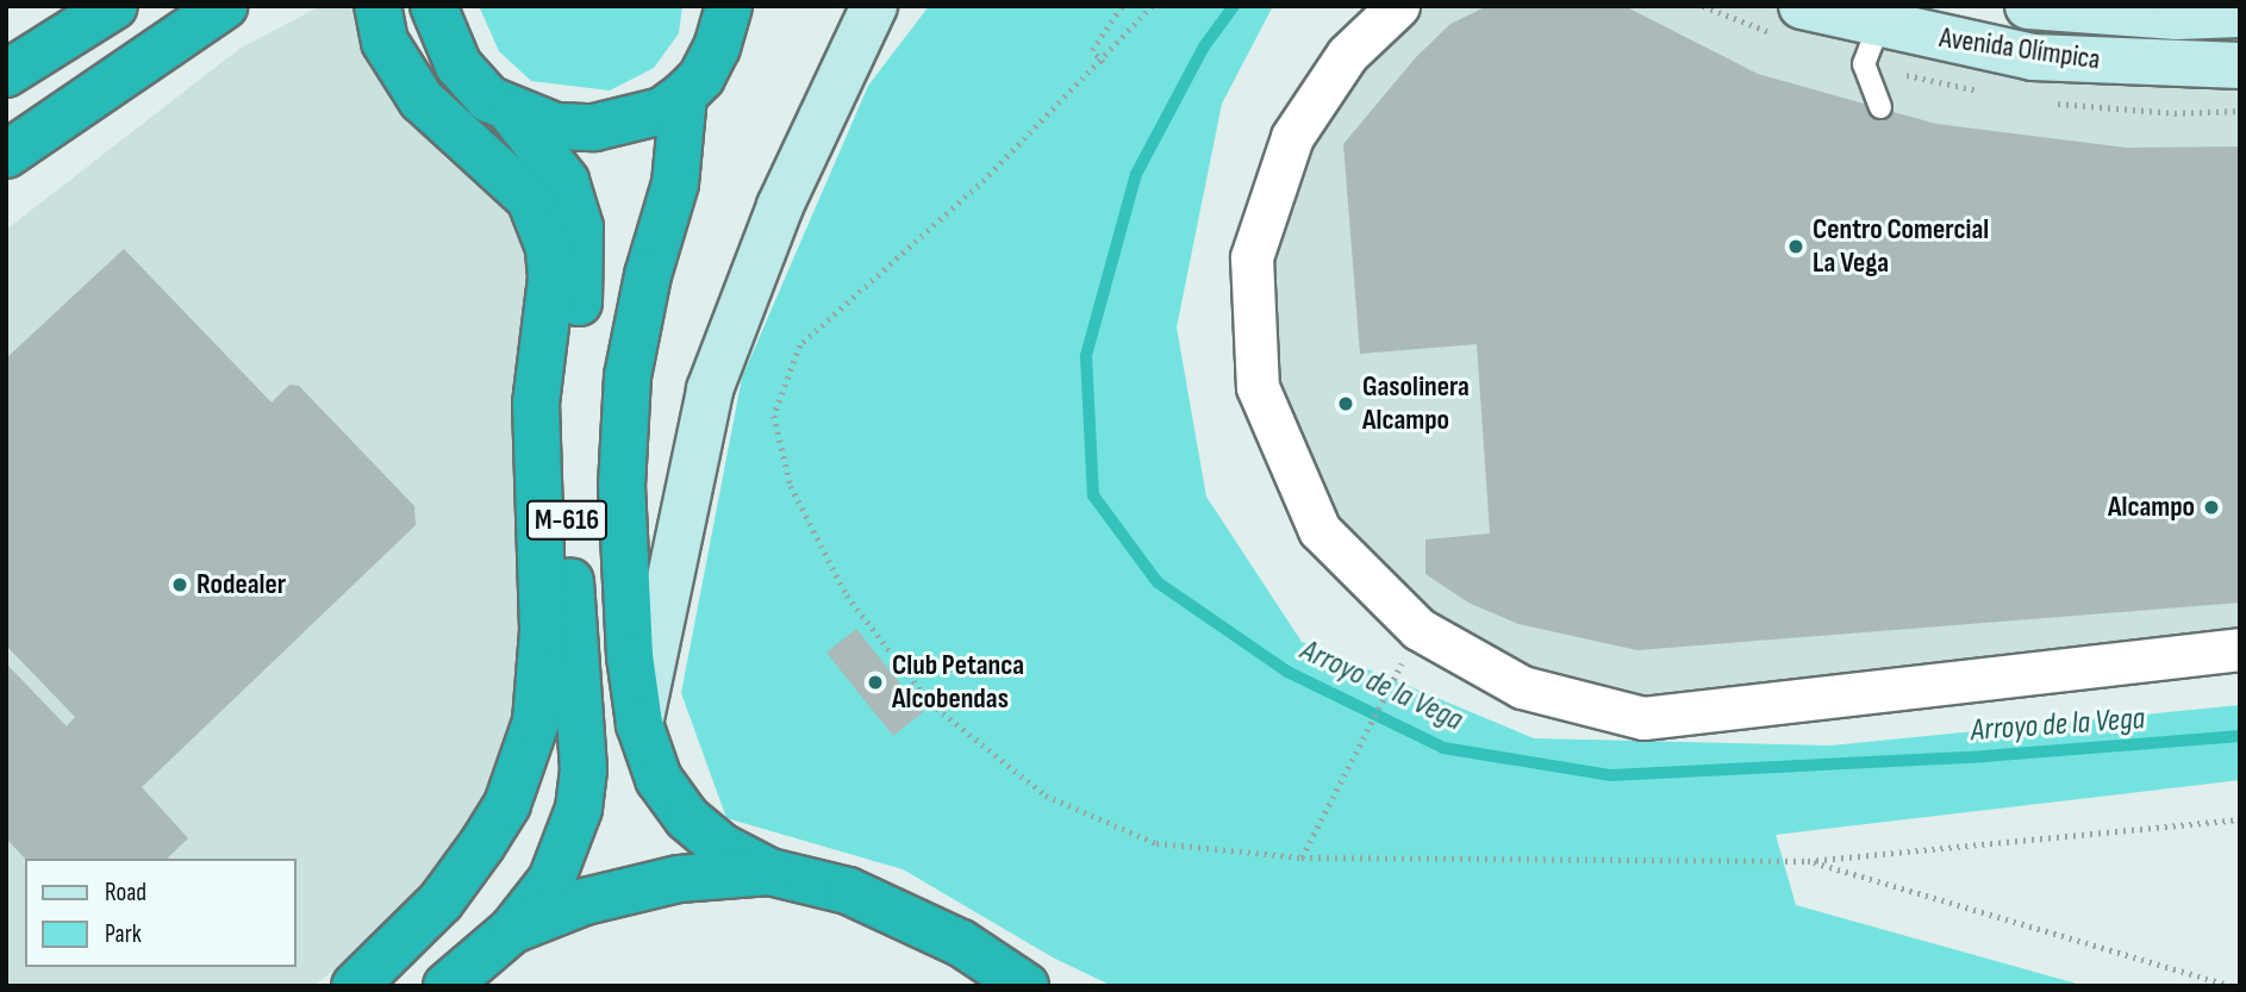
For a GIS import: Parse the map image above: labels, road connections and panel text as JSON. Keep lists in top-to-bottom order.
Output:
{
  "streets": {
    "highway": ["M-616"],
    "street": ["Avenida Olímpica"]
  },
  "water": ["Arroyo de la Vega"],
  "places": [
    "Centro Comercial La Vega",
    "Gasolinera Alcampo",
    "Alcampo",
    "Rodealer",
    "Club Petanca Alcobendas"
  ],
  "legend": ["Road", "Park"]
}
